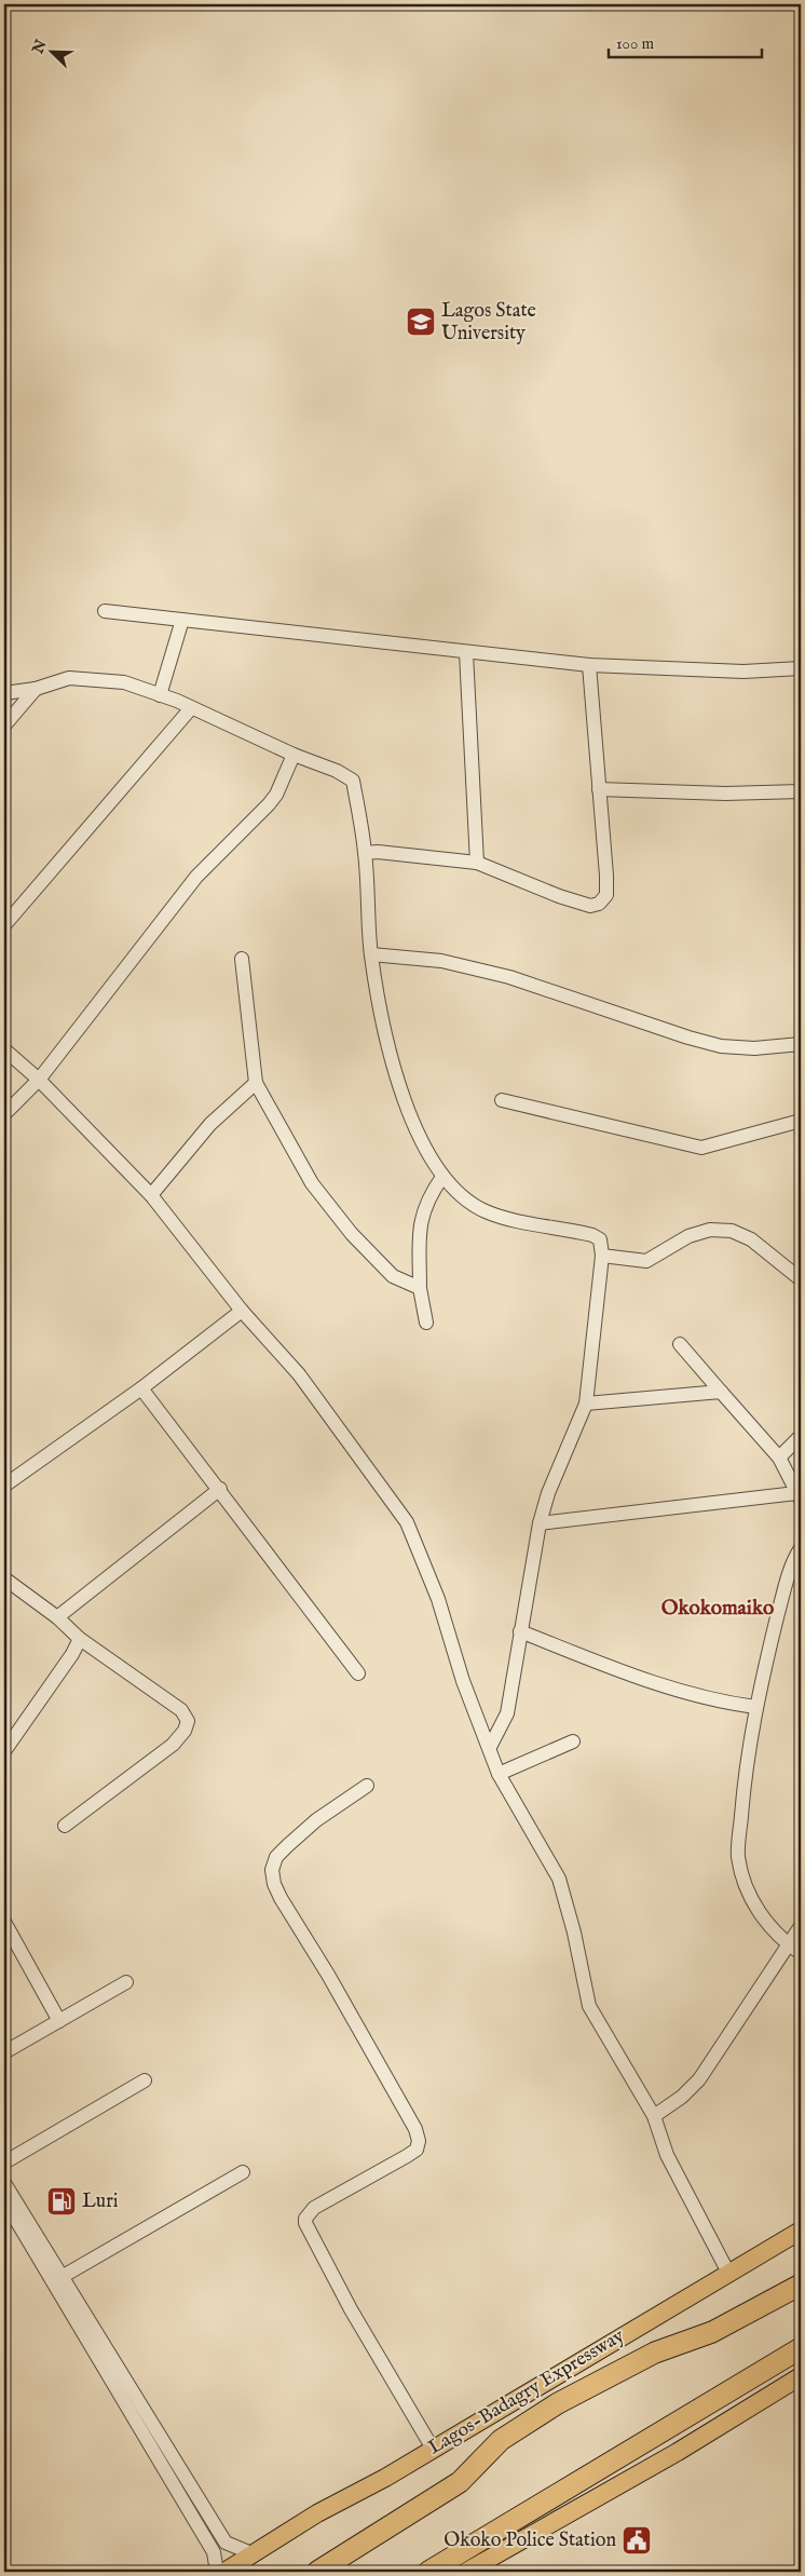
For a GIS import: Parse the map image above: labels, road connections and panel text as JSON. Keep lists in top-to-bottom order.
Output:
{
  "streets": {
    "highway": ["Lagos-Badagry Expressway"]
  },
  "districts": ["Okokomaiko"],
  "places": {
    "school or university": ["Lagos State University"],
    "fuel station": ["Luri"],
    "public building": ["Okoko Police Station"]
  },
  "scale_bar": "100 m",
  "north": "top left"
}
